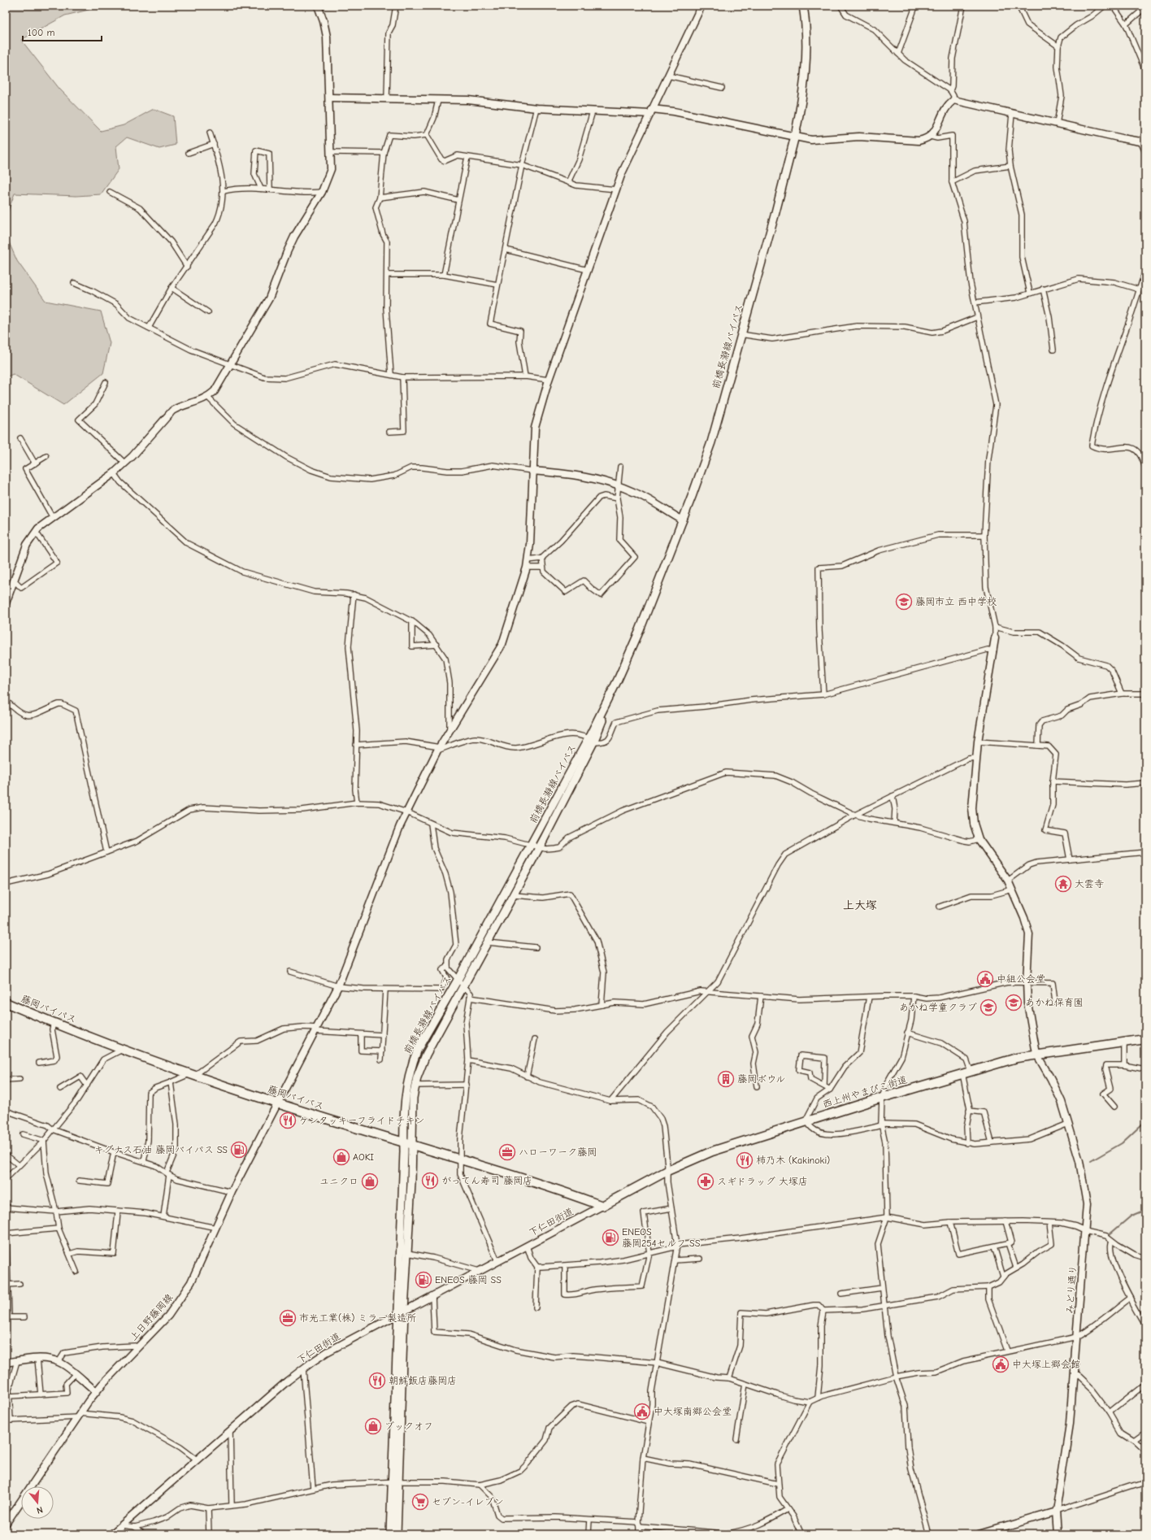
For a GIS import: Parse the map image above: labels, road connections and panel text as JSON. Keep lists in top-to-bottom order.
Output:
{
  "streets": {
    "highway": ["藤岡バイパス", "西上州やまびこ街道"],
    "main road": ["前橋長瀞線バイパス"],
    "street": ["下仁田街道", "みどり通り", "上日野藤岡線"]
  },
  "crossings": [
    ["前橋長瀞線バイパス", "藤岡バイパス"],
    ["前橋長瀞線バイパス", "下仁田街道"],
    ["藤岡バイパス", "西上州やまびこ街道"],
    ["藤岡バイパス", "下仁田街道"],
    ["藤岡バイパス", "上日野藤岡線"],
    ["西上州やまびこ街道", "下仁田街道"],
    ["西上州やまびこ街道", "みどり通り"]
  ],
  "districts": ["上大塚"],
  "places": {
    "school or university": ["藤岡市立 西中学校", "あかね保育園", "あかね学童クラブ"],
    "temple": ["大雲寺"],
    "public building": ["中組公会堂", "中大塚上郷会館", "中大塚南郷公会堂"],
    "building": ["藤岡ボウル"],
    "restaurant": [
      "ケンタッキーフライドチキン",
      "柿乃木 (Kakinoki)",
      "がってん寿司 藤岡店",
      "朝鮮飯店藤岡店"
    ],
    "fuel station": ["キグナス石油 藤岡バイパス SS", "ENEOS 藤岡254セルフ SS", "ENEOS 藤岡 SS"],
    "office": ["ハローワーク藤岡", "市光工業(株) ミラー製造所"],
    "shop": ["AOKI", "ユニクロ", "ブックオフ"],
    "pharmacy": ["スギドラッグ 大塚店"],
    "supermarket": ["セブン-イレブン"]
  },
  "scale_bar": "100 m",
  "north": "bottom"
}
